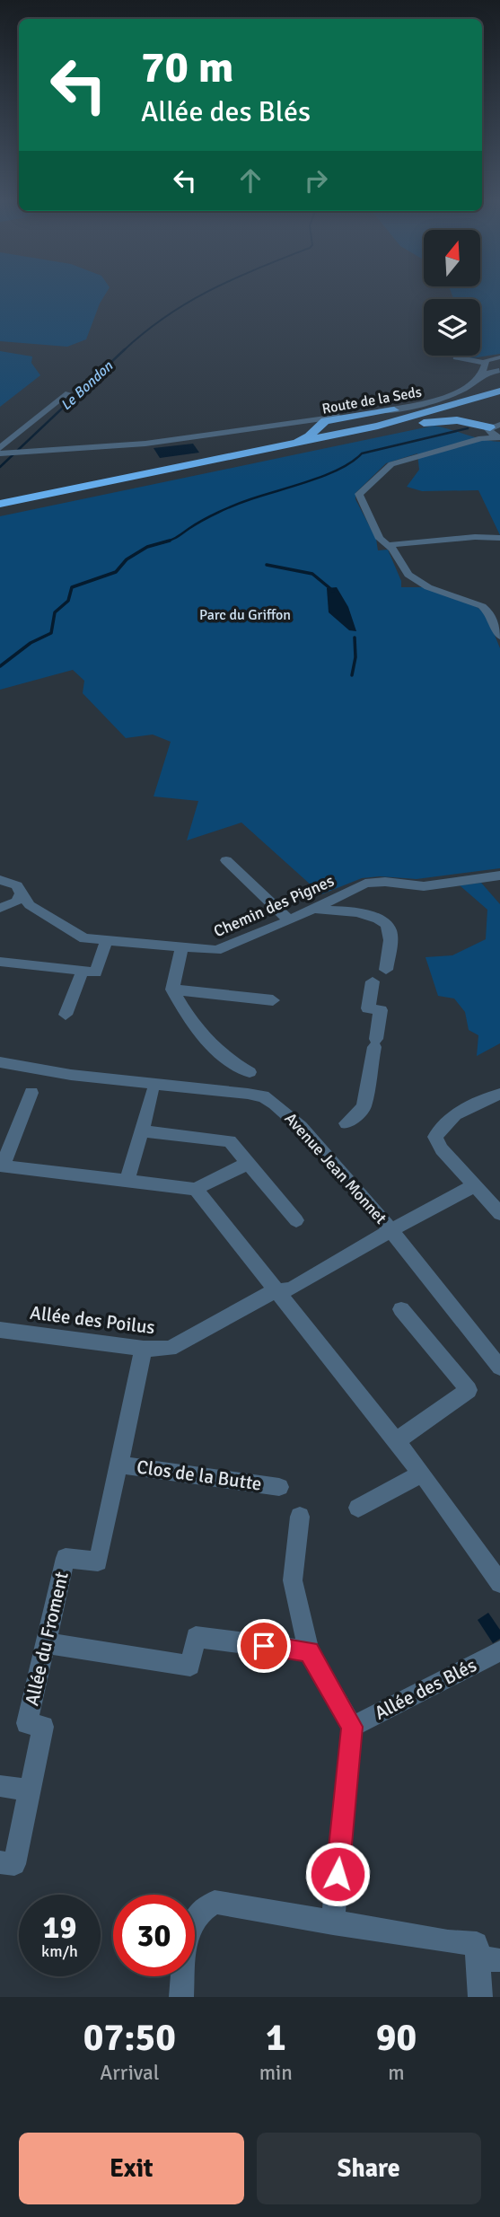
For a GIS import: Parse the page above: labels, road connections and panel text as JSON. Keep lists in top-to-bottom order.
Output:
{
  "streets": {
    "street": [
      "Route de la Seds",
      "Chemin des Pignes",
      "Avenue Jean Monnet",
      "Allée des Poilus",
      "Clos de la Butte",
      "Allée du Froment",
      "Allée des Blés"
    ]
  },
  "crossings": [
    ["Avenue Jean Monnet", "Allée des Poilus"],
    ["Allée des Poilus", "Allée du Froment"],
    ["Clos de la Butte", "Allée du Froment"]
  ],
  "water": ["Le Bondon"],
  "parks": ["Parc du Griffon"],
  "north": "top",
  "page": {
    "turn": ["70 m", "Allée des Blés"],
    "speed": "19 km/h",
    "limit": "30",
    "eta": [
      "07:50",
      "Arrival",
      "1",
      "min",
      "90",
      "m"
    ],
    "buttons": ["Exit", "Share"]
  }
}
